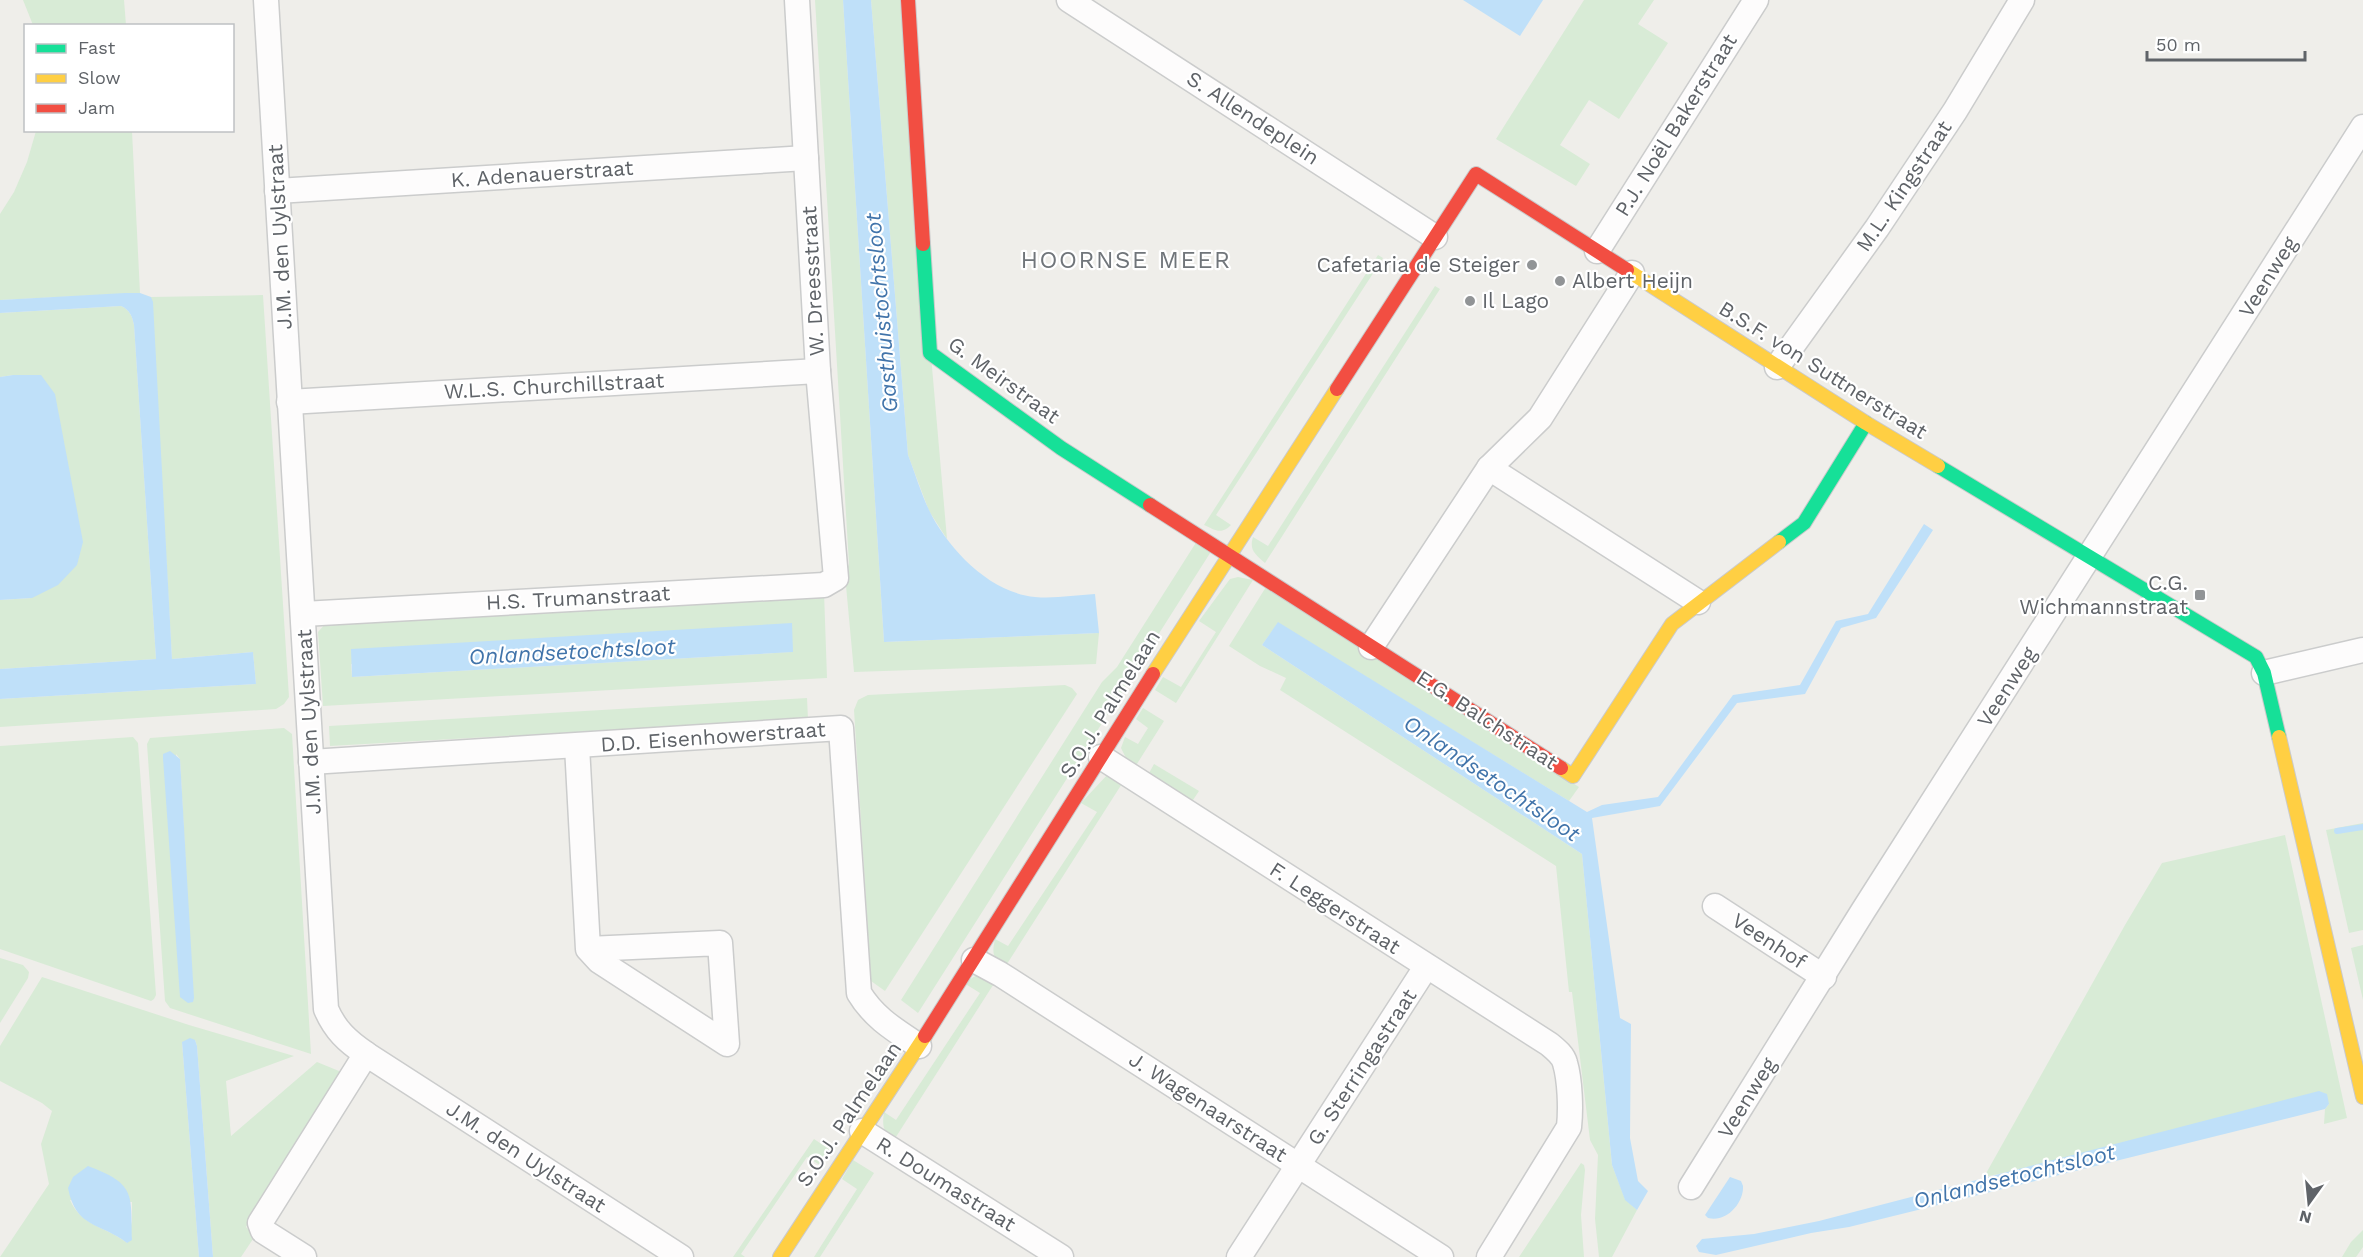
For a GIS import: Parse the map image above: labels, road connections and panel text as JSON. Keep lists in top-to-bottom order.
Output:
{
  "streets": {
    "street": [
      "S. Allendeplein",
      "P.J. Noël Bakerstraat",
      "K. Adenauerstraat",
      "M.L. Kingstraat",
      "J.M. den Uylstraat",
      "Veenweg",
      "W. Dreesstraat",
      "B.S.F. von Suttnerstraat",
      "G. Meirstraat",
      "W.L.S. Churchillstraat",
      "H.S. Trumanstraat",
      "S.O.J. Palmelaan",
      "E.G. Balchstraat",
      "D.D. Eisenhowerstraat",
      "F. Leggerstraat",
      "Veenhof",
      "G. Sterringastraat",
      "J. Wagenaarstraat",
      "R. Doumastraat"
    ]
  },
  "crossings": [
    ["S. Allendeplein", "S.O.J. Palmelaan"],
    ["P.J. Noël Bakerstraat", "B.S.F. von Suttnerstraat"],
    ["K. Adenauerstraat", "J.M. den Uylstraat"],
    ["K. Adenauerstraat", "W. Dreesstraat"],
    ["M.L. Kingstraat", "B.S.F. von Suttnerstraat"],
    ["J.M. den Uylstraat", "W.L.S. Churchillstraat"],
    ["J.M. den Uylstraat", "H.S. Trumanstraat"],
    ["J.M. den Uylstraat", "D.D. Eisenhowerstraat"],
    ["Veenweg", "B.S.F. von Suttnerstraat"],
    ["Veenweg", "Veenhof"],
    ["W. Dreesstraat", "W.L.S. Churchillstraat"],
    ["W. Dreesstraat", "H.S. Trumanstraat"],
    ["B.S.F. von Suttnerstraat", "S.O.J. Palmelaan"],
    ["B.S.F. von Suttnerstraat", "E.G. Balchstraat"],
    ["G. Meirstraat", "S.O.J. Palmelaan"],
    ["G. Meirstraat", "E.G. Balchstraat"],
    ["S.O.J. Palmelaan", "E.G. Balchstraat"],
    ["S.O.J. Palmelaan", "D.D. Eisenhowerstraat"],
    ["S.O.J. Palmelaan", "F. Leggerstraat"],
    ["S.O.J. Palmelaan", "J. Wagenaarstraat"],
    ["S.O.J. Palmelaan", "R. Doumastraat"],
    ["F. Leggerstraat", "G. Sterringastraat"],
    ["G. Sterringastraat", "J. Wagenaarstraat"]
  ],
  "districts": ["HOORNSE MEER"],
  "water": ["Gasthuistochtsloot", "Onlandsetochtsloot"],
  "places": {
    "other": ["Cafetaria de Steiger", "Albert Heijn", "Il Lago"],
    "transit": ["C.G. Wichmannstraat"]
  },
  "legend": ["Fast", "Slow", "Jam"],
  "scale_bar": "50 m",
  "north": "bottom"
}
